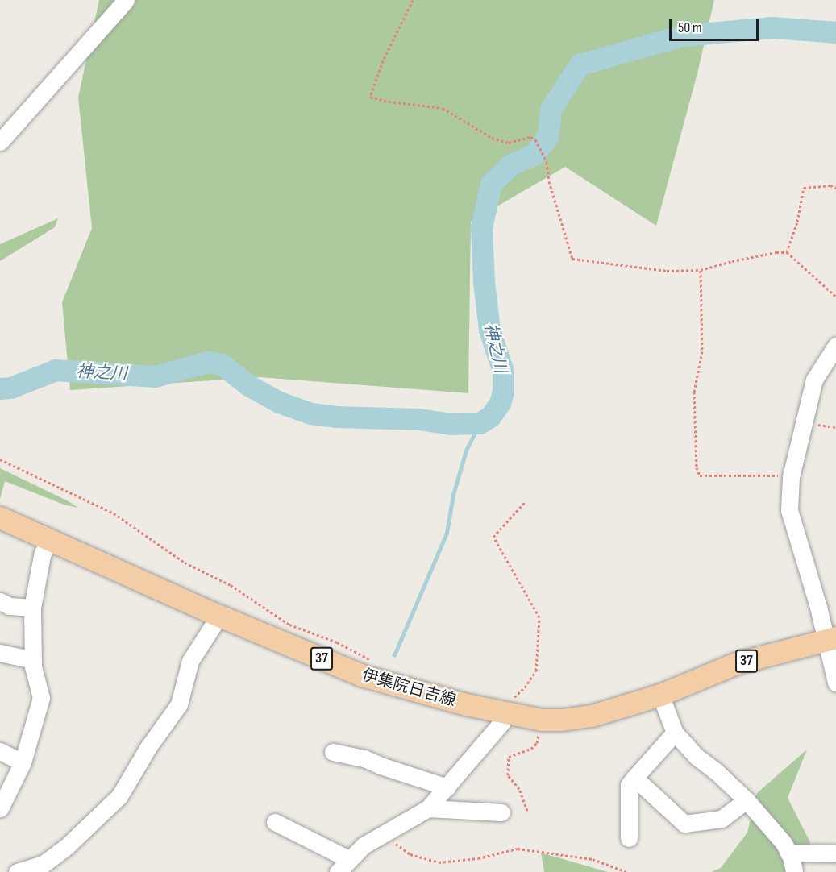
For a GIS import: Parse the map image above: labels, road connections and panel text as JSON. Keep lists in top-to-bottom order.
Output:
{
  "streets": {
    "main road": ["37", "伊集院日吉線"]
  },
  "water": ["神之川"],
  "scale_bar": "50 m"
}
